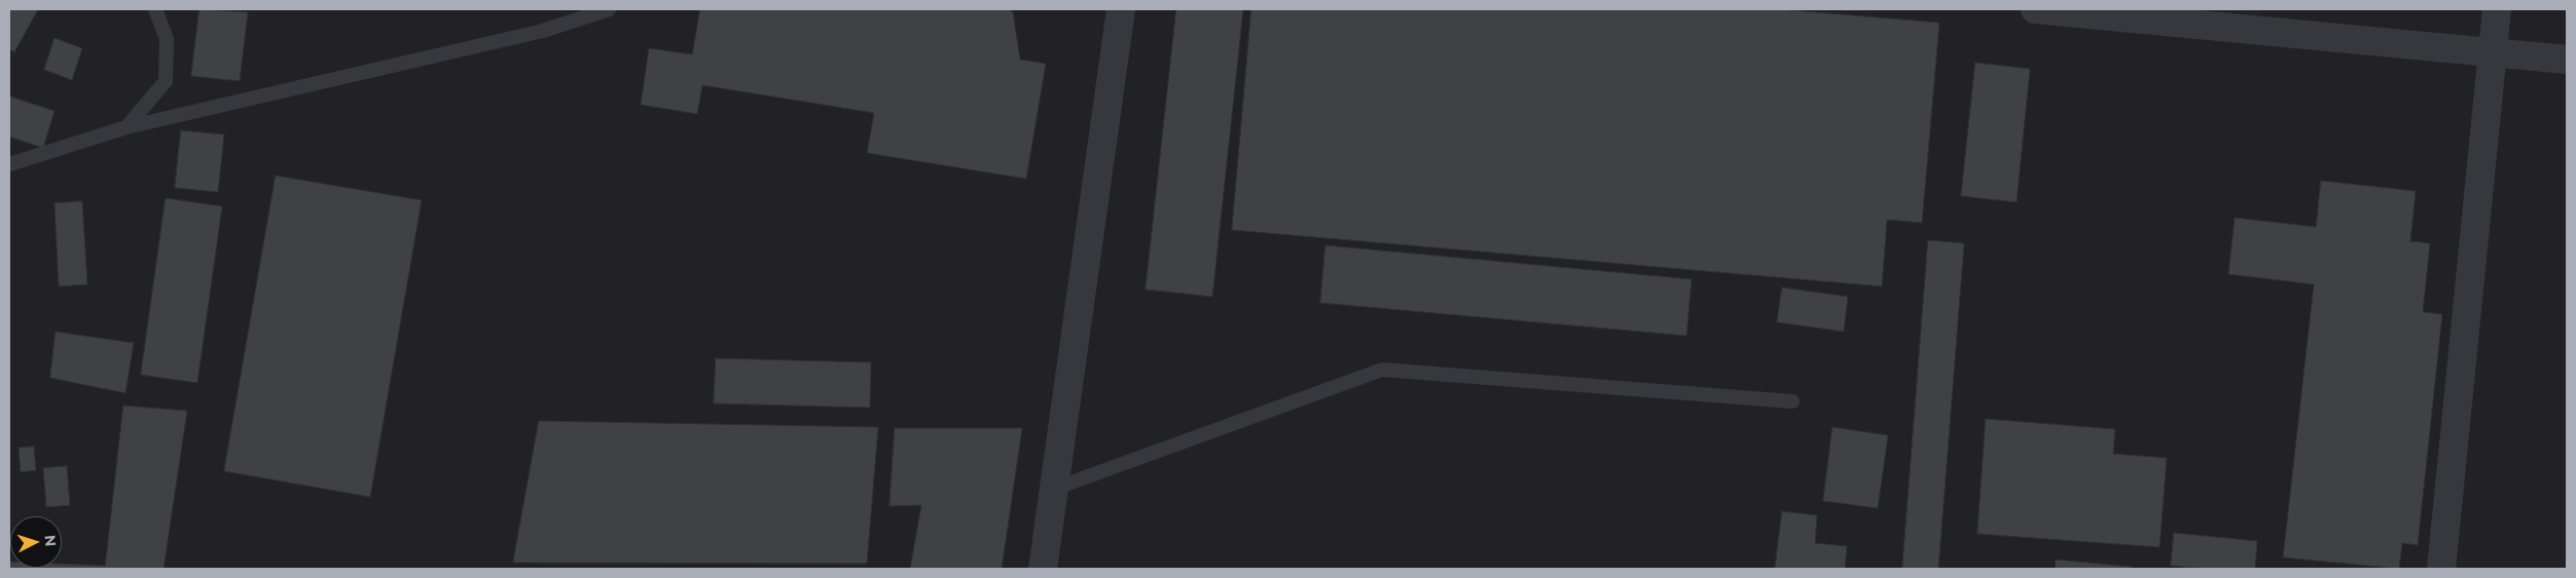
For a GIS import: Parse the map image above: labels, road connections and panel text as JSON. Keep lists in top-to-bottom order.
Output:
{
  "north": "right"
}
